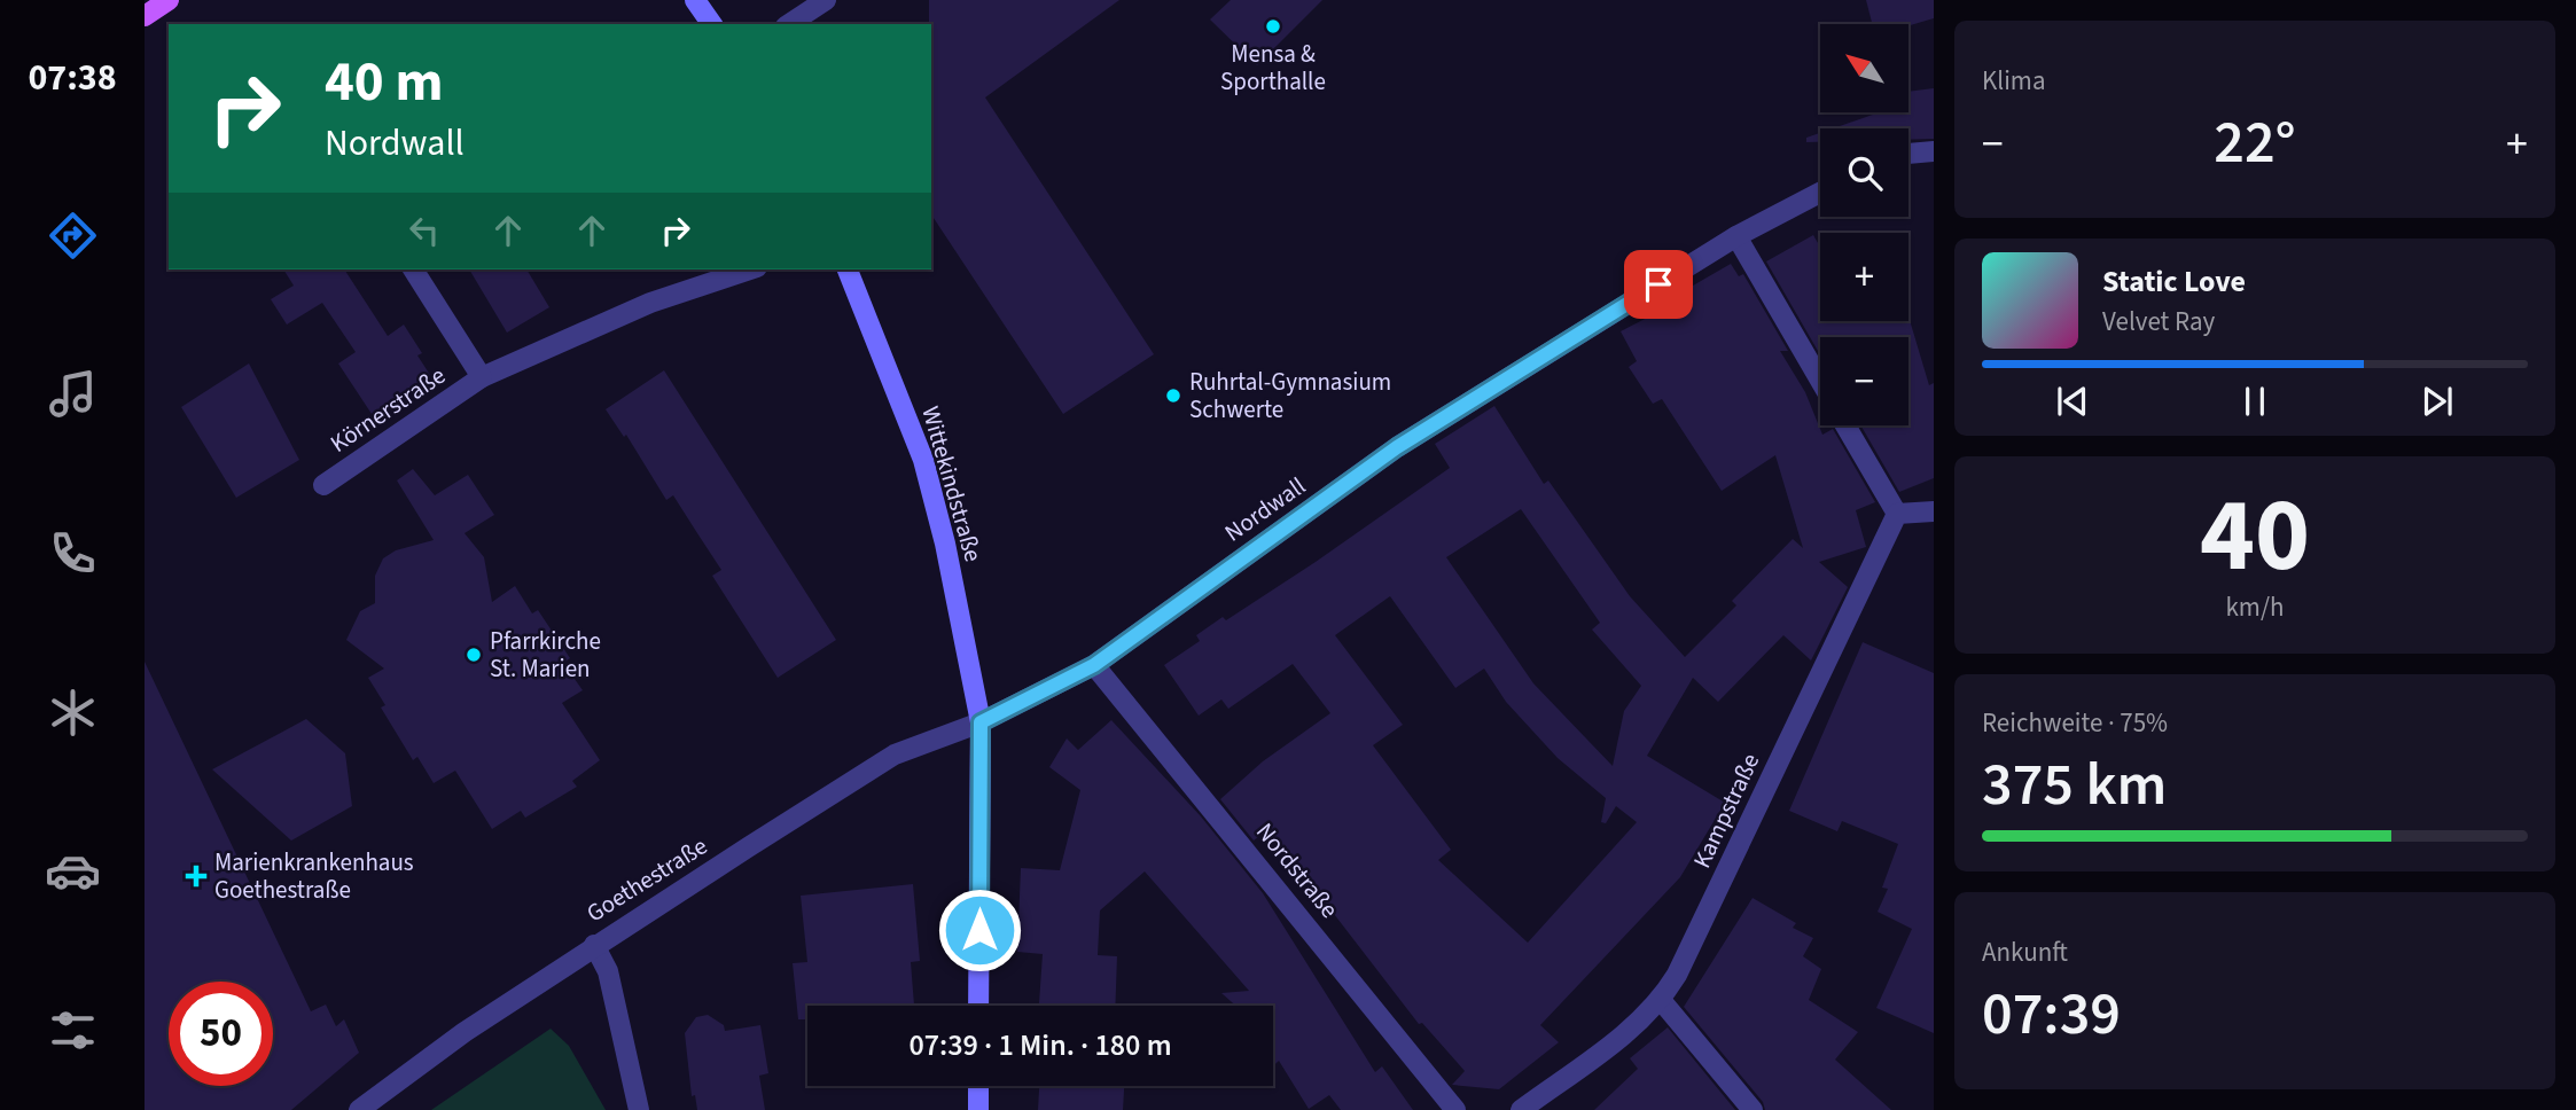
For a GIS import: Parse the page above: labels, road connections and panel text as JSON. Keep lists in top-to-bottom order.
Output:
{
  "streets": {
    "main road": ["Wittekindstraße"],
    "street": [
      "Körnerstraße",
      "Nordwall",
      "Kampstraße",
      "Nordstraße",
      "Goethestraße"
    ]
  },
  "crossings": [
    ["Wittekindstraße", "Nordwall"],
    ["Wittekindstraße", "Goethestraße"],
    ["Nordwall", "Nordstraße"],
    ["Nordwall", "Goethestraße"]
  ],
  "places": {
    "other": ["Mensa & Sporthalle", "Ruhrtal-Gymnasium Schwerte", "Pfarrkirche St. Marien"],
    "health": ["Marienkrankenhaus Goethestraße"]
  },
  "north": "top left",
  "page": {
    "tabs": "07:38",
    "tile": [
      "Klima",
      ["40", "km/h"],
      ["Reichweite · 75%", "375 km"],
      ["Ankunft", "07:39"]
    ],
    "map_buttons": ["+", "−"],
    "turn": ["40 m", "Nordwall"],
    "heat": ["−", "22°", "+"],
    "song": ["Static Love", "Velvet Ray"],
    "limit": "50",
    "trip": "07:39 · 1 Min. · 180 m"
  }
}
